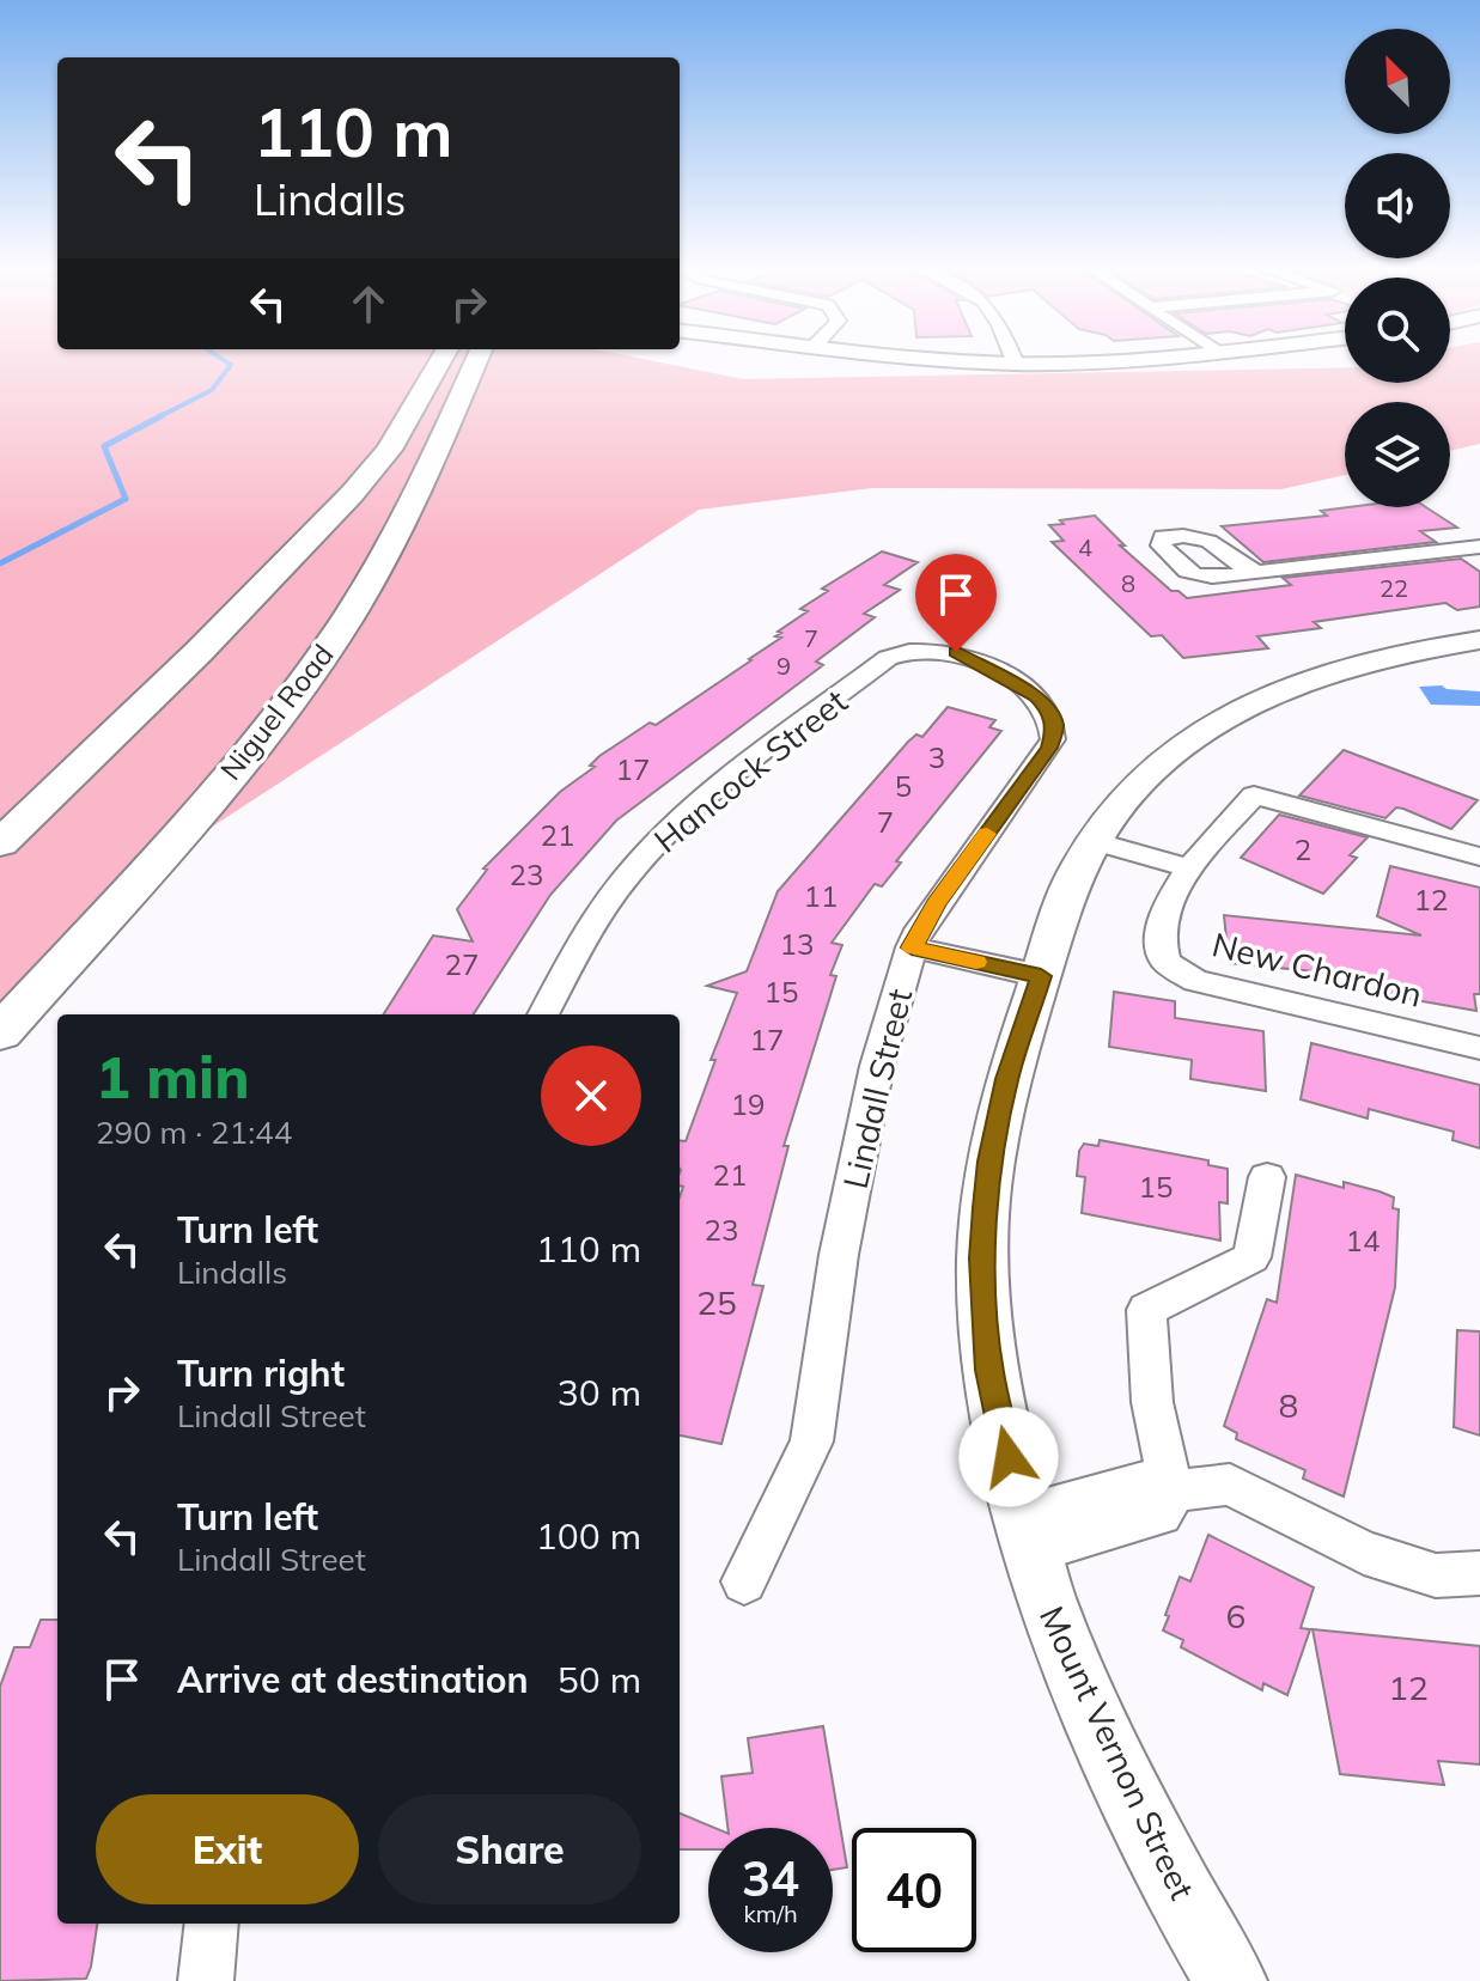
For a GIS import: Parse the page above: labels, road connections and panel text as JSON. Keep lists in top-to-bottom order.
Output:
{
  "streets": {
    "main road": ["Niguel Road"],
    "street": [
      "Hancock Street",
      "New Chardon",
      "Lindall Street",
      "Mount Vernon Street"
    ]
  },
  "crossings": [
    ["Hancock Street", "Lindall Street"]
  ],
  "house_numbers": [
    "4",
    "8",
    "22",
    "7",
    "9",
    "3",
    "17",
    "5",
    "7",
    "21",
    "2",
    "23",
    "11",
    "12",
    "13",
    "27",
    "15",
    "17",
    "19",
    "21",
    "15",
    "23",
    "14",
    "25",
    "8",
    "6",
    "12"
  ],
  "north": "top left",
  "page": {
    "turn": ["110 m", "Lindalls"],
    "heading": ["1 min", "290 m · 21:44"],
    "list": [
      {
        "name": "Turn left",
        "note": "Lindalls",
        "value": "110 m"
      },
      {
        "name": "Turn right",
        "note": "Lindall Street",
        "value": "30 m"
      },
      {
        "name": "Turn left",
        "note": "Lindall Street",
        "value": "100 m"
      },
      {
        "name": "Arrive at destination",
        "value": "50 m"
      }
    ],
    "buttons": ["Exit", "Share"],
    "speed": "34 km/h",
    "limit": "40"
  }
}
